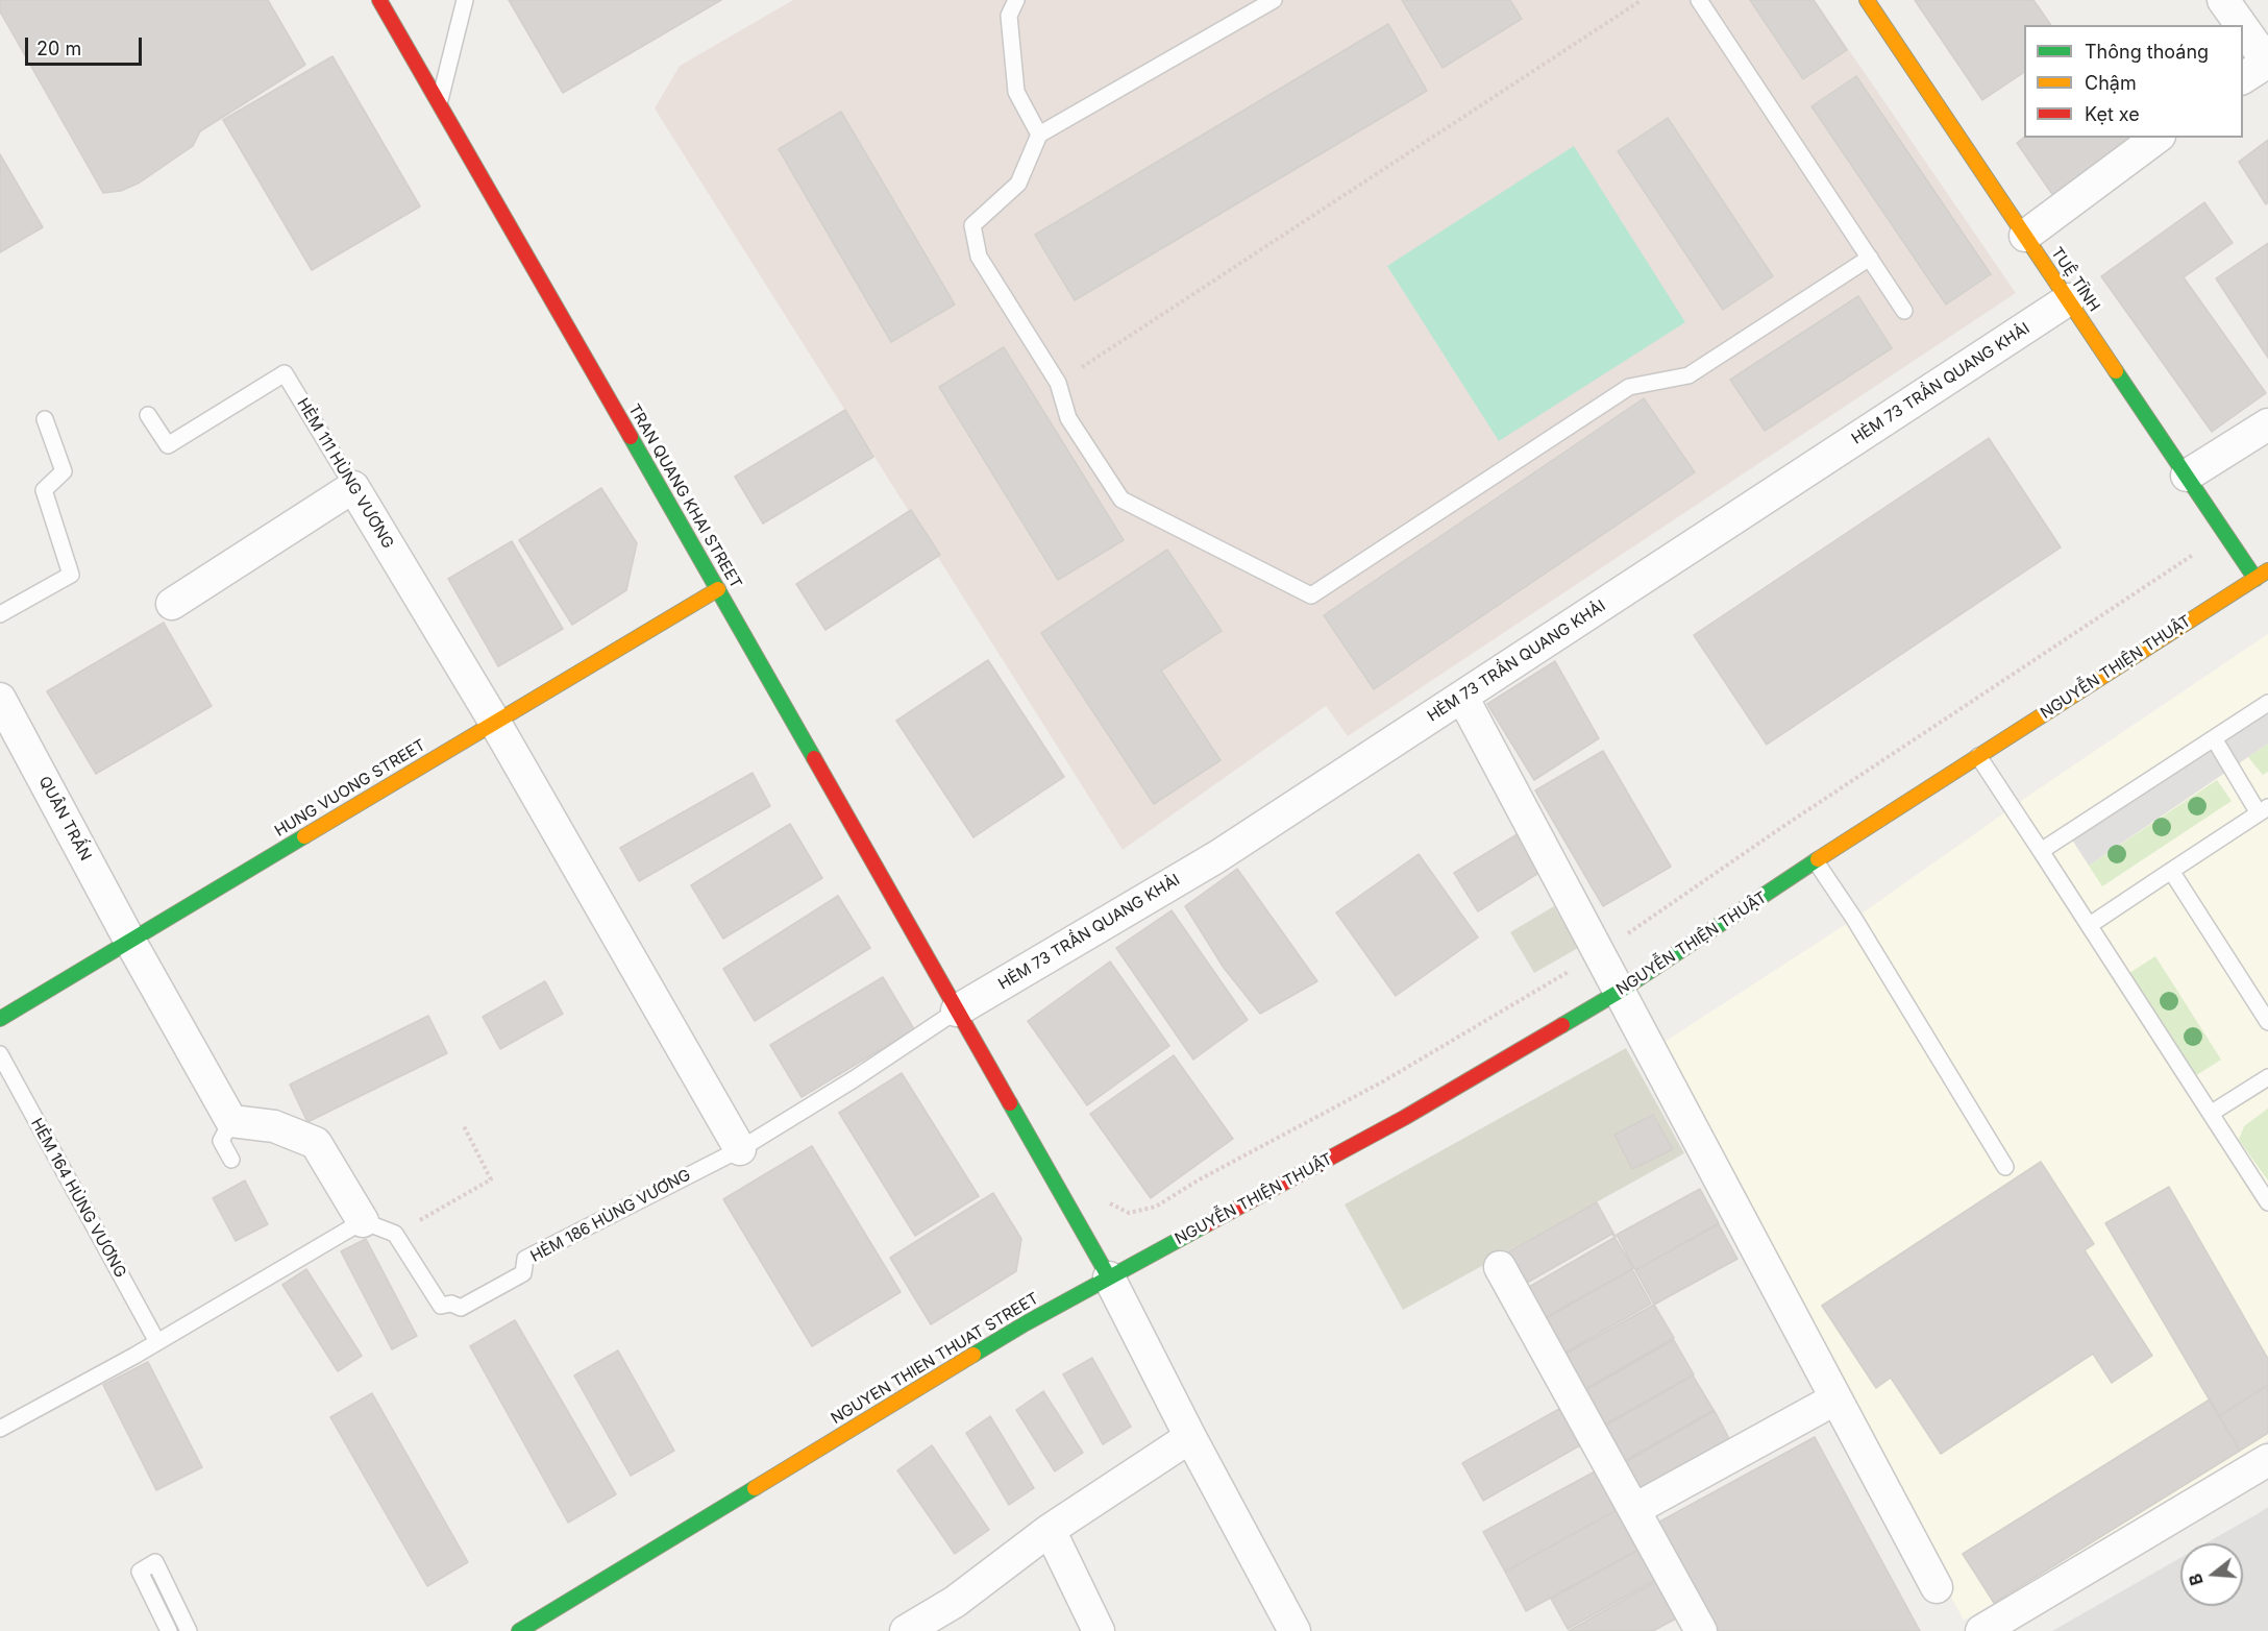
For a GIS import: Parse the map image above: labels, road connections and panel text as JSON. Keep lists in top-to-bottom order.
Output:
{
  "streets": {
    "street": [
      "TUỆ TĨNH",
      "HẺM 73 TRẦN QUANG KHẢI",
      "HẺM 111 HÙNG VƯƠNG",
      "TRAN QUANG KHAI STREET",
      "NGUYỄN THIỆN THUẬT",
      "HUNG VUONG STREET",
      "QUÂN TRẤN",
      "NGUYEN THIEN THUAT STREET"
    ],
    "lane": ["HẺM 164 HÙNG VƯƠNG", "HẺM 186 HÙNG VƯƠNG"]
  },
  "crossings": [
    ["TUỆ TĨNH", "HẺM 73 TRẦN QUANG KHẢI"],
    ["TUỆ TĨNH", "NGUYỄN THIỆN THUẬT"],
    ["HẺM 73 TRẦN QUANG KHẢI", "TRAN QUANG KHAI STREET"],
    ["HẺM 111 HÙNG VƯƠNG", "HUNG VUONG STREET"],
    ["HẺM 111 HÙNG VƯƠNG", "HẺM 186 HÙNG VƯƠNG"],
    ["TRAN QUANG KHAI STREET", "HUNG VUONG STREET"],
    ["NGUYỄN THIỆN THUẬT", "NGUYEN THIEN THUAT STREET"],
    ["HUNG VUONG STREET", "QUÂN TRẤN"]
  ],
  "legend": ["Thông thoáng", "Chậm", "Kẹt xe"],
  "scale_bar": "20 m",
  "north": "left"
}
